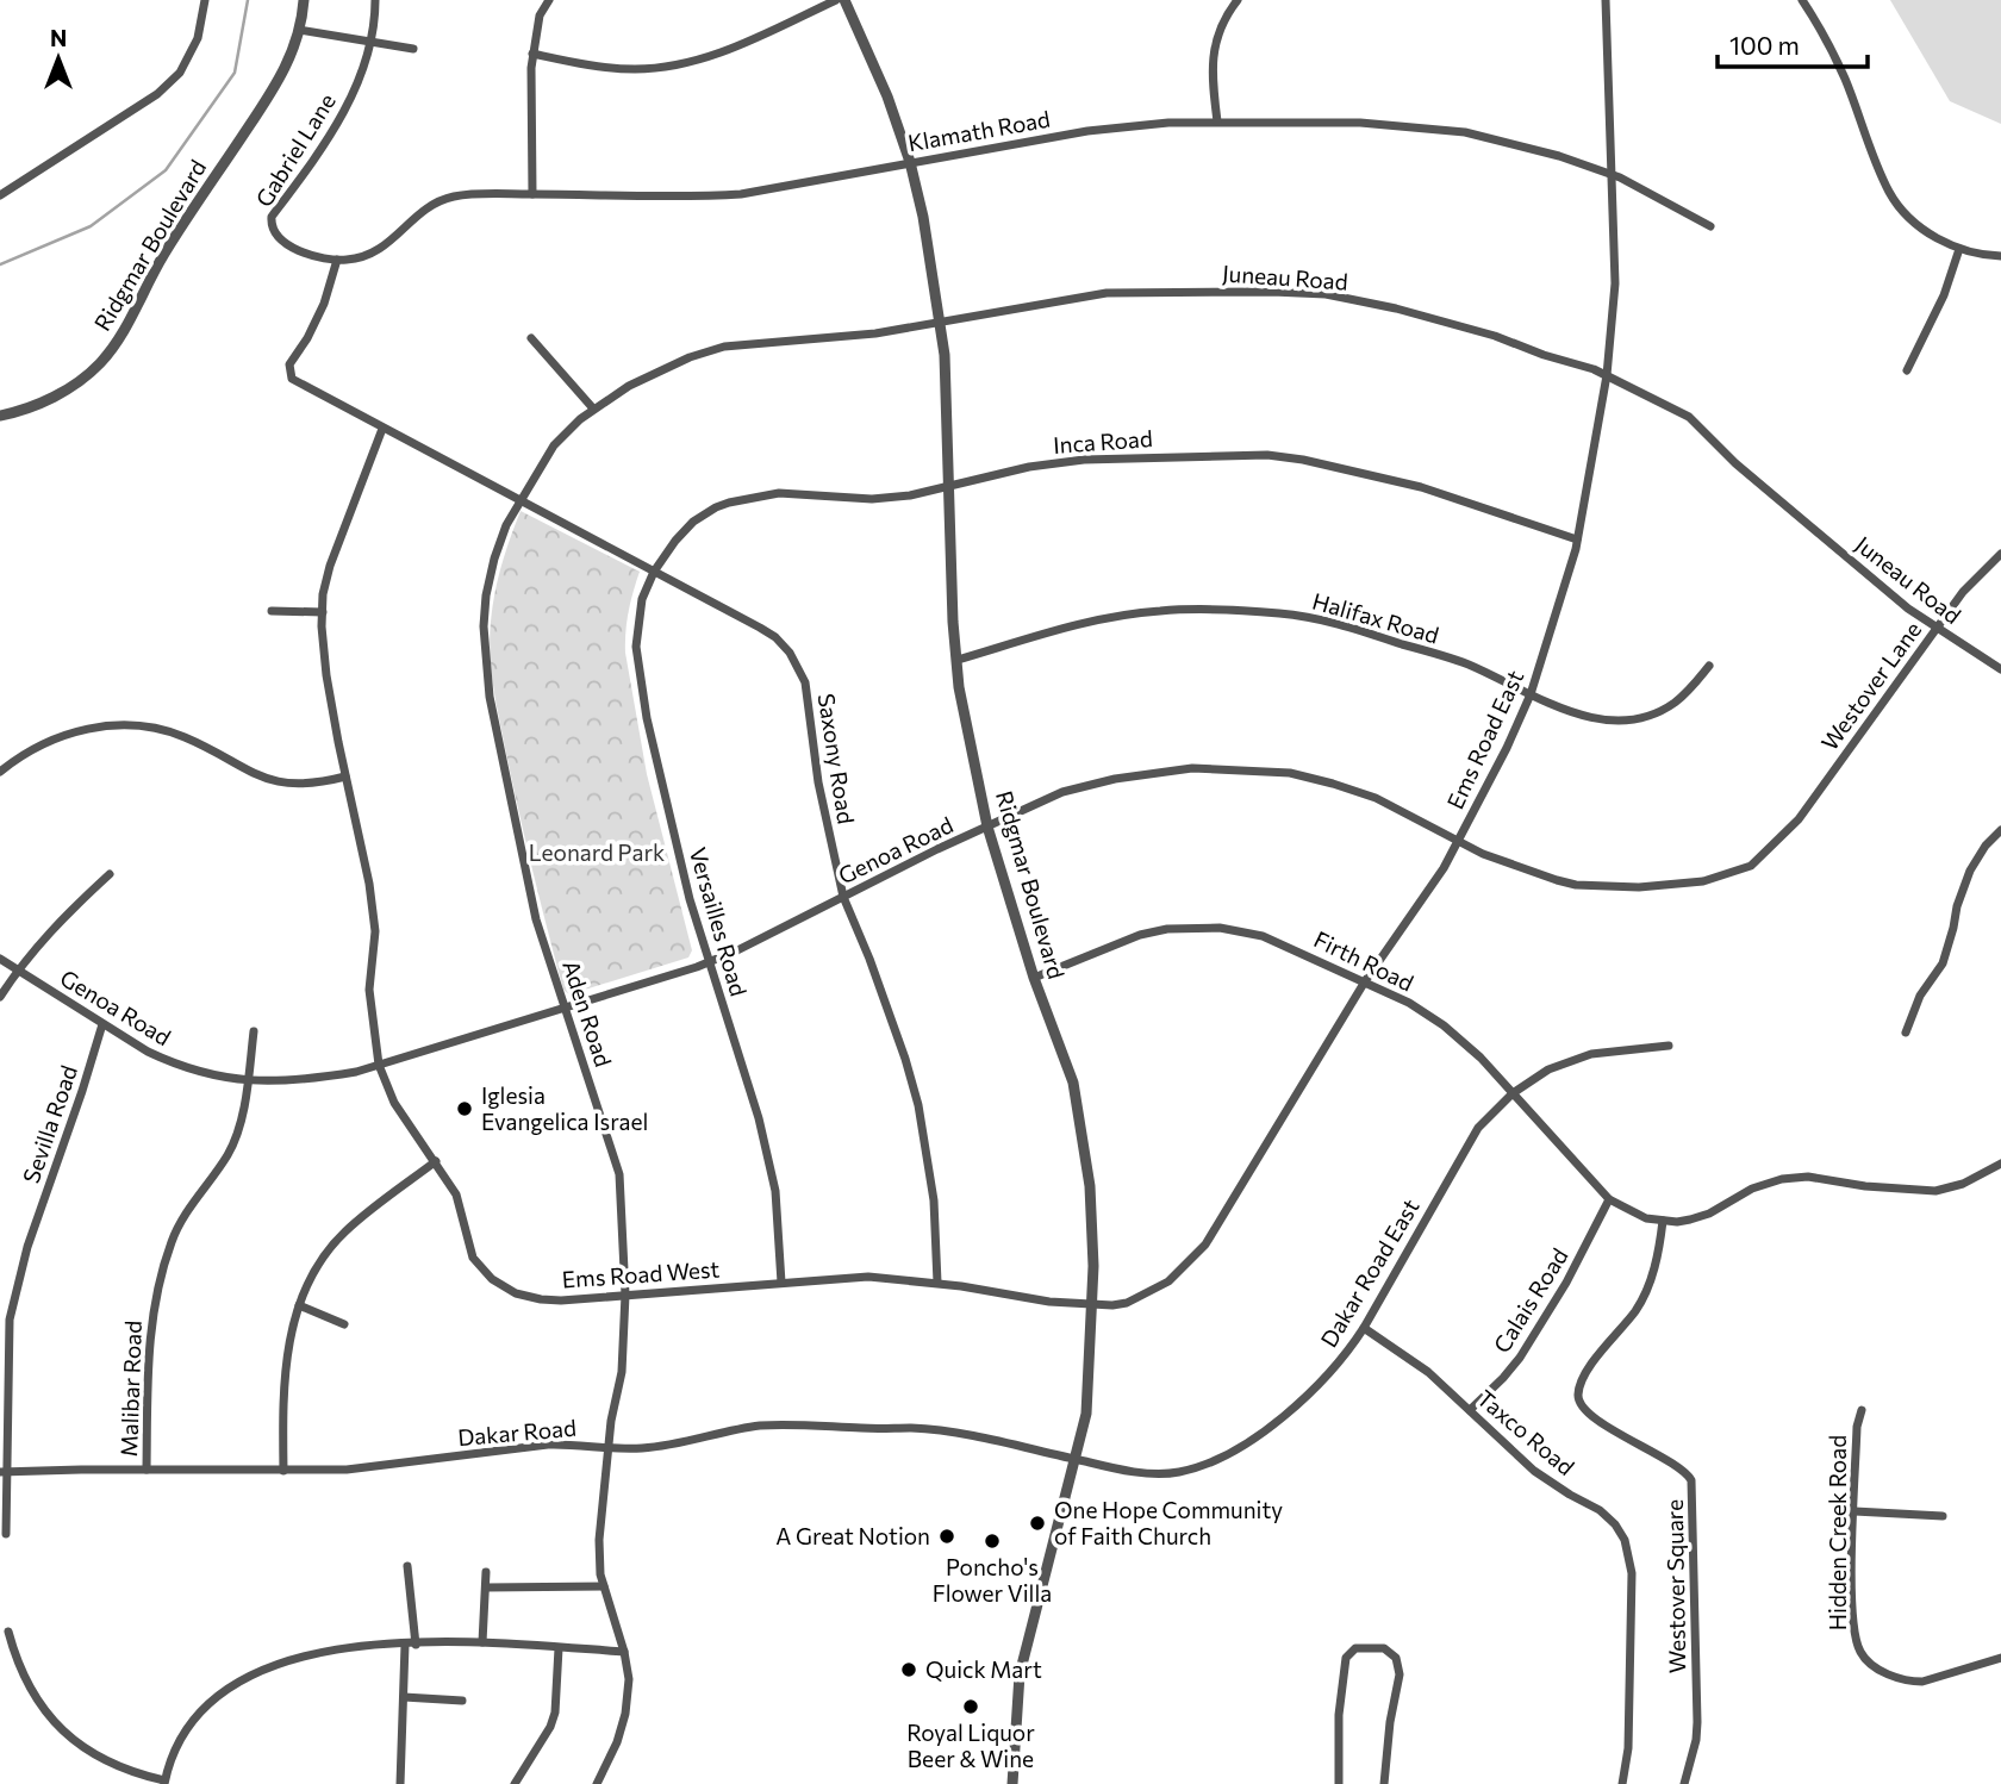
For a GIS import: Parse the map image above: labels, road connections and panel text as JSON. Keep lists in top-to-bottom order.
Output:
{
  "streets": {
    "street": [
      "Klamath Road",
      "Gabriel Lane",
      "Ridgmar Boulevard",
      "Juneau Road",
      "Inca Road",
      "Halifax Road",
      "Westover Lane",
      "Ems Road East",
      "Saxony Road",
      "Genoa Road",
      "Versailles Road",
      "Firth Road",
      "Aden Road",
      "Sevilla Road",
      "Dakar Road East",
      "Ems Road West",
      "Calais Road",
      "Malibar Road",
      "Dakar Road",
      "Taxco Road",
      "Hidden Creek Road",
      "Westover Square"
    ]
  },
  "crossings": [
    ["Klamath Road", "Gabriel Lane"],
    ["Klamath Road", "Ridgmar Boulevard"],
    ["Klamath Road", "Ems Road East"],
    ["Klamath Road", "Saxony Road"],
    ["Gabriel Lane", "Saxony Road"],
    ["Ridgmar Boulevard", "Juneau Road"],
    ["Ridgmar Boulevard", "Inca Road"],
    ["Ridgmar Boulevard", "Halifax Road"],
    ["Ridgmar Boulevard", "Ems Road East"],
    ["Ridgmar Boulevard", "Genoa Road"],
    ["Ridgmar Boulevard", "Firth Road"],
    ["Ridgmar Boulevard", "Dakar Road East"],
    ["Ridgmar Boulevard", "Ems Road West"],
    ["Ridgmar Boulevard", "Dakar Road"],
    ["Juneau Road", "Westover Lane"],
    ["Juneau Road", "Ems Road East"],
    ["Juneau Road", "Saxony Road"],
    ["Juneau Road", "Aden Road"],
    ["Inca Road", "Ems Road East"],
    ["Inca Road", "Saxony Road"],
    ["Inca Road", "Versailles Road"],
    ["Halifax Road", "Ems Road East"],
    ["Westover Lane", "Genoa Road"],
    ["Ems Road East", "Genoa Road"],
    ["Ems Road East", "Firth Road"],
    ["Ems Road East", "Ems Road West"],
    ["Saxony Road", "Genoa Road"],
    ["Saxony Road", "Versailles Road"],
    ["Saxony Road", "Aden Road"],
    ["Saxony Road", "Ems Road West"],
    ["Genoa Road", "Versailles Road"],
    ["Genoa Road", "Aden Road"],
    ["Genoa Road", "Sevilla Road"],
    ["Genoa Road", "Ems Road West"],
    ["Genoa Road", "Malibar Road"],
    ["Versailles Road", "Ems Road West"],
    ["Firth Road", "Dakar Road East"],
    ["Firth Road", "Calais Road"],
    ["Aden Road", "Ems Road West"],
    ["Aden Road", "Dakar Road"],
    ["Sevilla Road", "Dakar Road"],
    ["Dakar Road East", "Dakar Road"],
    ["Dakar Road East", "Taxco Road"],
    ["Calais Road", "Taxco Road"],
    ["Malibar Road", "Dakar Road"]
  ],
  "parks": ["Leonard Park"],
  "places": [
    "Iglesia Evangelica Israel",
    "One Hope Community of Faith Church",
    "A Great Notion",
    "Poncho's Flower Villa",
    "Quick Mart",
    "Royal Liquor Beer & Wine"
  ],
  "scale_bar": "100 m",
  "north": "top"
}
